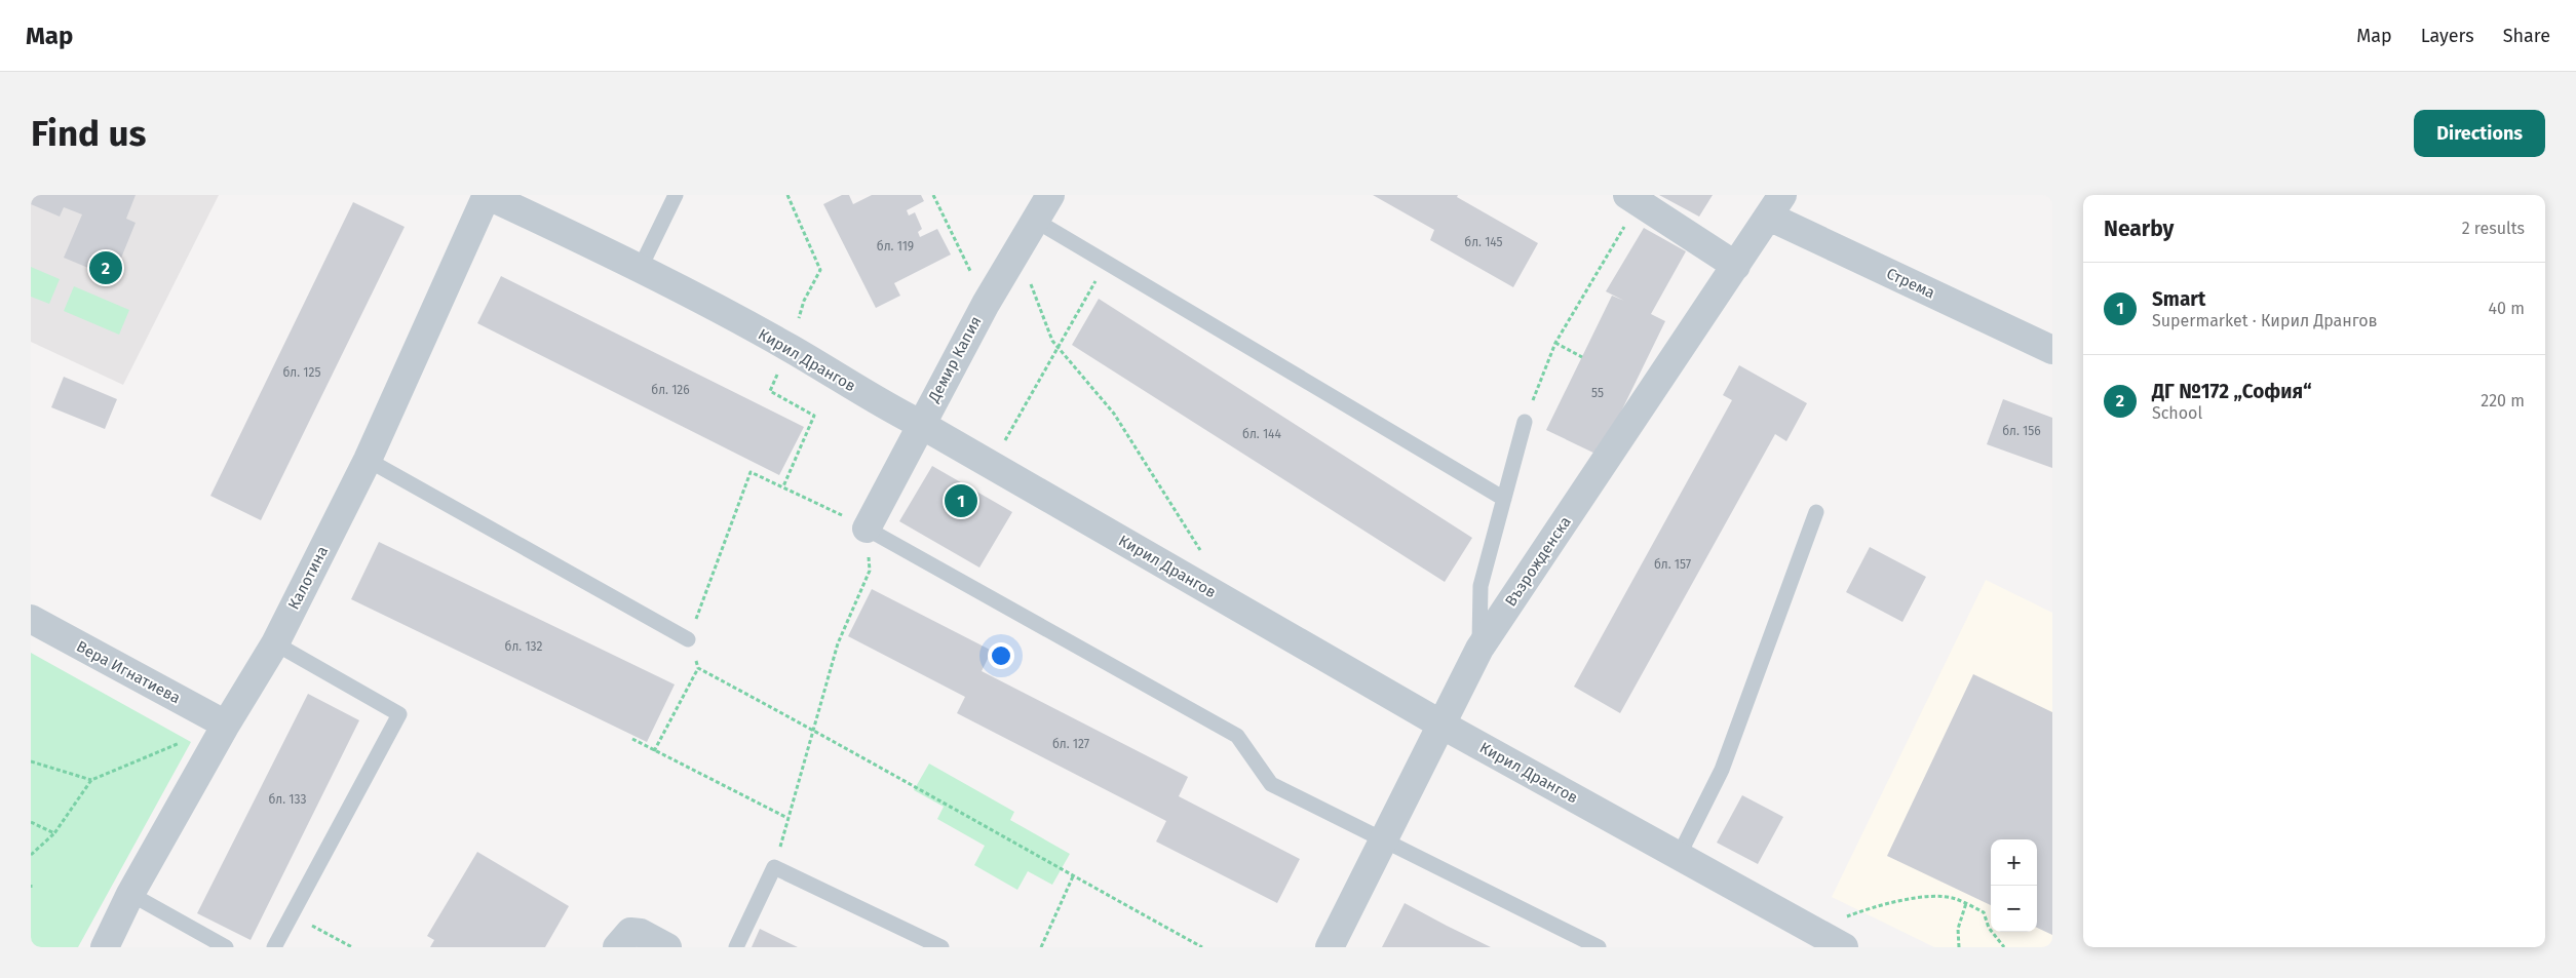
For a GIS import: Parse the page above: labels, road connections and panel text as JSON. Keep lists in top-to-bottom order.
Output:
{
  "streets": {
    "street": [
      "Стрема",
      "Демир Капия",
      "Кирил Дрангов",
      "Възрожденска",
      "Калотина",
      "Вера Игнатиева"
    ]
  },
  "crossings": [
    ["Стрема", "Възрожденска"],
    ["Демир Капия", "Кирил Дрангов"],
    ["Кирил Дрангов", "Възрожденска"],
    ["Кирил Дрангов", "Калотина"],
    ["Калотина", "Вера Игнатиева"]
  ],
  "house_numbers": [
    "бл. 145",
    "бл. 119",
    "бл. 125",
    "бл. 126",
    "55",
    "бл. 156",
    "бл. 144",
    "бл. 157",
    "бл. 132",
    "бл. 127",
    "бл. 133"
  ],
  "page": {
    "header": "Map",
    "nav": ["Map", "Layers", "Share"],
    "buttons": "Directions",
    "title": "Find us",
    "heading": ["Nearby", "2 results"],
    "pins": ["2", "1"],
    "list": [
      {
        "mark": "1",
        "name": "Smart",
        "note": "Supermarket · Кирил Дрангов",
        "value": "40 m"
      },
      {
        "mark": "2",
        "name": "ДГ №172 „София“",
        "note": "School",
        "value": "220 m"
      }
    ],
    "map_buttons": ["+", "−"]
  }
}
